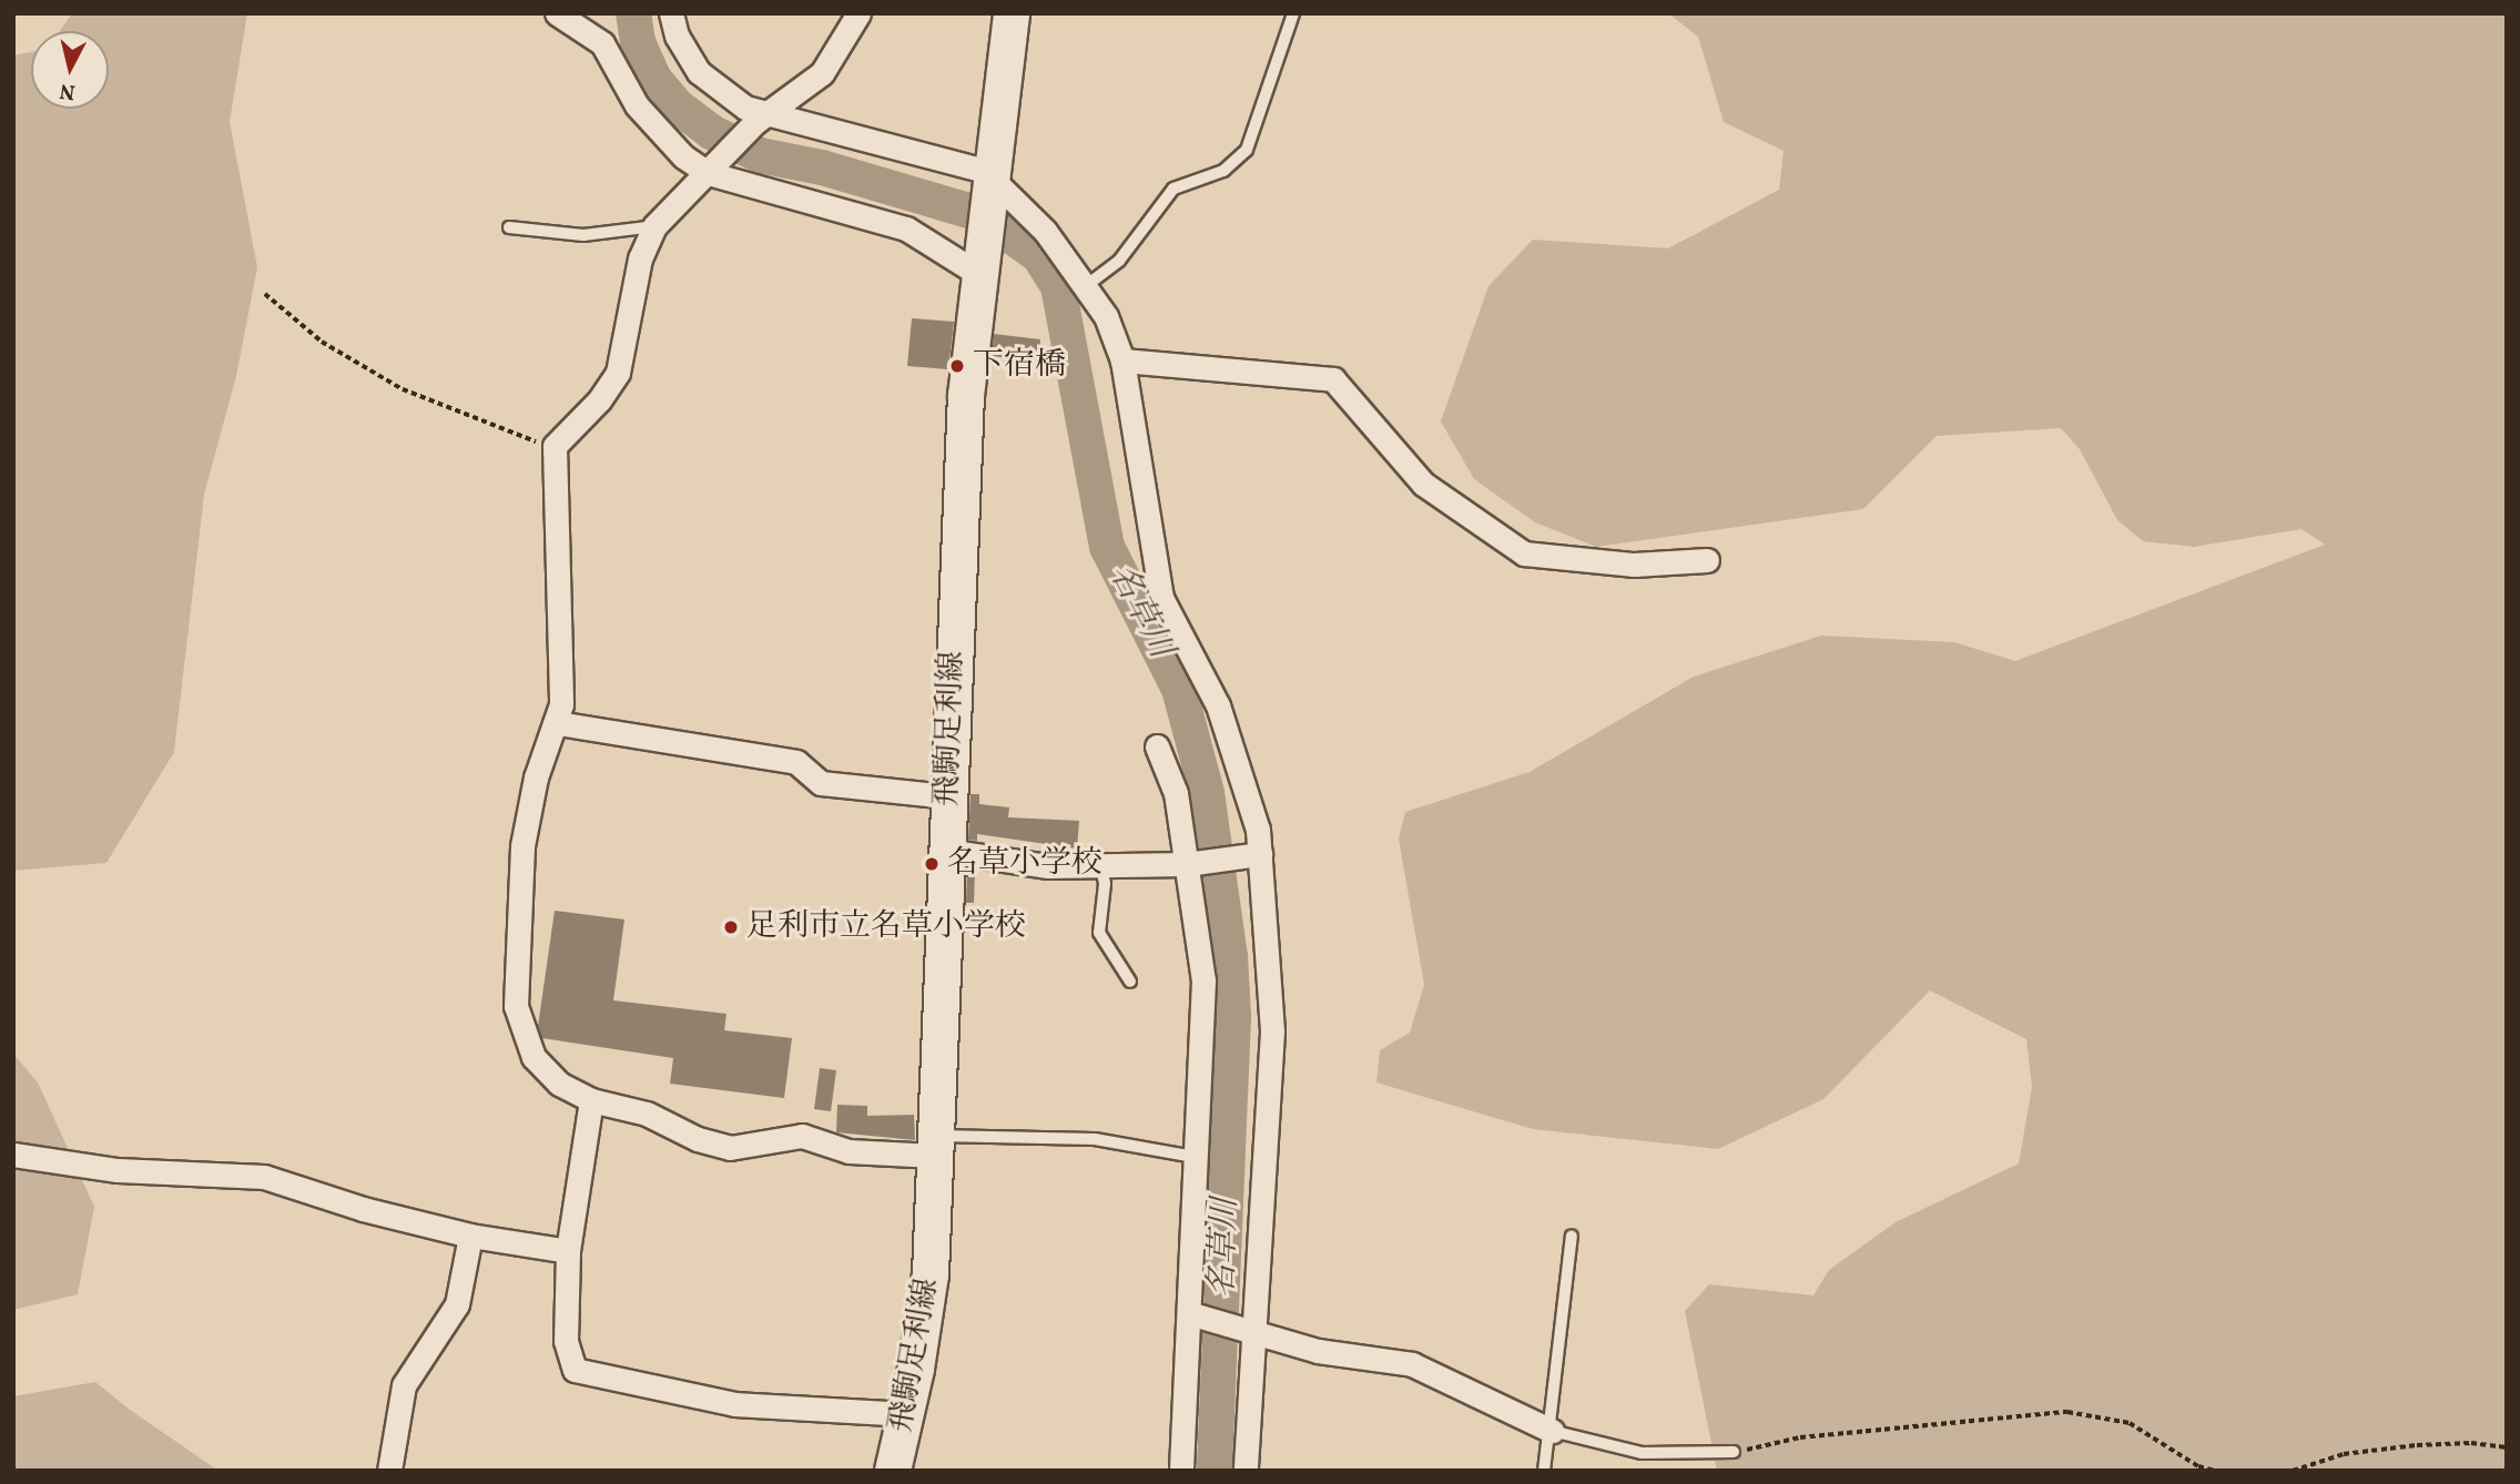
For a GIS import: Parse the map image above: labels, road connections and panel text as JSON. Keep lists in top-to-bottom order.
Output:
{
  "streets": {
    "main road": ["飛駒足利線"]
  },
  "water": ["名草川"],
  "places": ["下宿橋", "名草小学校", "足利市立名草小学校"],
  "north": "bottom"
}
